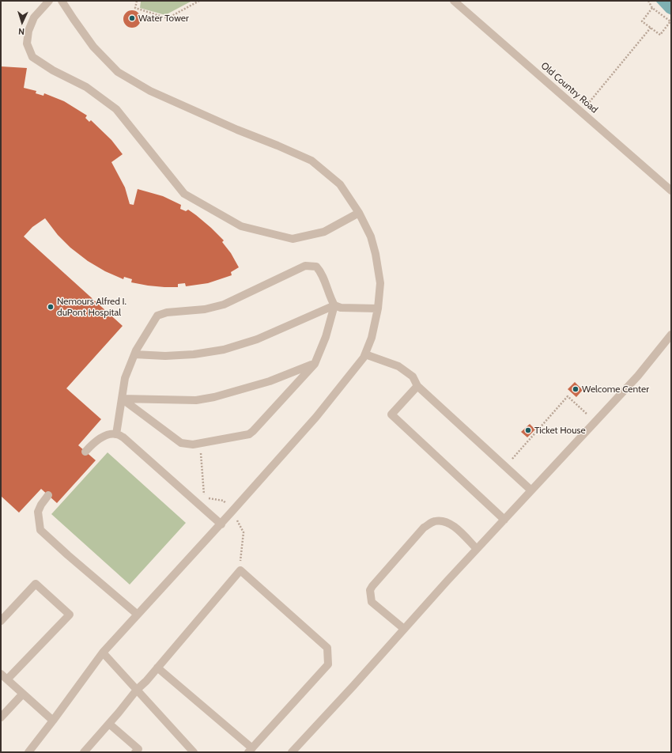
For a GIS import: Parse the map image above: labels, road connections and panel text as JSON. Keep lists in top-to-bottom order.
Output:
{
  "streets": {
    "street": ["Old Country Road"]
  },
  "places": [
    "Water Tower",
    "Nemours Alfred I. duPont Hospital",
    "Welcome Center",
    "Ticket House"
  ],
  "north": "bottom"
}
